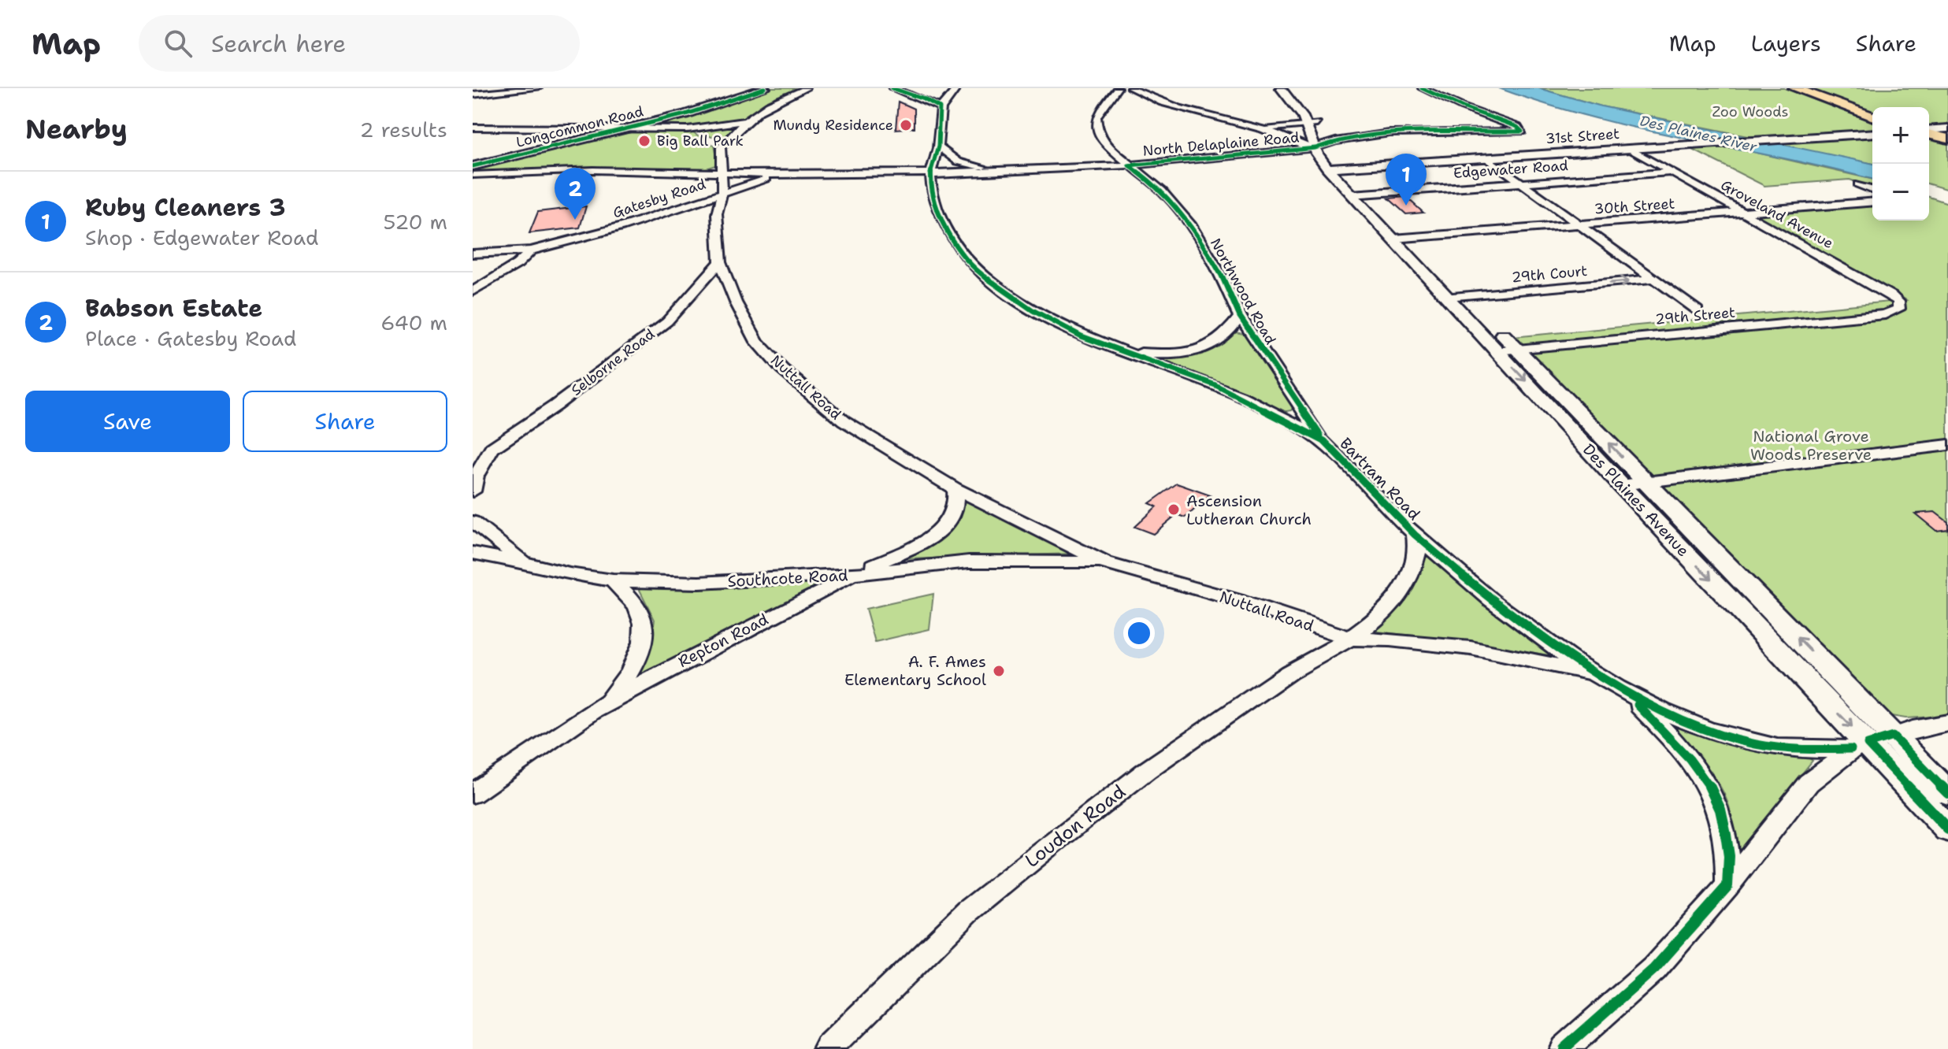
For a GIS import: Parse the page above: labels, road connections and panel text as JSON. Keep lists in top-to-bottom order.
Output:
{
  "streets": {
    "street": [
      "Longcommon Road",
      "31st Street",
      "North Delaplaine Road",
      "Edgewater Road",
      "Gatesby Road",
      "30th Street",
      "Groveland Avenue",
      "29th Court",
      "Northwood Road",
      "29th Street",
      "Selborne Road",
      "Nuttall Road",
      "Bartram Road",
      "Des Plaines Avenue",
      "Southcote Road",
      "Repton Road",
      "Loudon Road"
    ]
  },
  "crossings": [
    ["31st Street", "Groveland Avenue"],
    ["31st Street", "Des Plaines Avenue"],
    ["North Delaplaine Road", "Gatesby Road"],
    ["North Delaplaine Road", "Northwood Road"],
    ["North Delaplaine Road", "Bartram Road"],
    ["North Delaplaine Road", "Des Plaines Avenue"],
    ["Edgewater Road", "Groveland Avenue"],
    ["Edgewater Road", "Des Plaines Avenue"],
    ["Gatesby Road", "Nuttall Road"],
    ["30th Street", "Groveland Avenue"],
    ["30th Street", "Des Plaines Avenue"],
    ["Groveland Avenue", "29th Street"],
    ["29th Court", "Des Plaines Avenue"],
    ["Northwood Road", "Bartram Road"],
    ["29th Street", "Des Plaines Avenue"],
    ["Selborne Road", "Nuttall Road"],
    ["Nuttall Road", "Bartram Road"],
    ["Nuttall Road", "Southcote Road"],
    ["Nuttall Road", "Loudon Road"],
    ["Bartram Road", "Des Plaines Avenue"],
    ["Bartram Road", "Loudon Road"],
    ["Southcote Road", "Repton Road"]
  ],
  "one_way": ["29th Court"],
  "water": ["Des Plaines River"],
  "parks": ["Zoo Woods", "National Grove Woods Preserve"],
  "places": [
    "Mundy Residence",
    "Big Ball Park",
    "Ascension Lutheran Church",
    "A. F. Ames Elementary School"
  ],
  "page": {
    "header": "Map",
    "search": "Search here",
    "nav": ["Map", "Layers", "Share"],
    "heading": ["Nearby", "2 results"],
    "map_buttons": ["+", "−"],
    "pins": ["1", "2"],
    "list": [
      {
        "mark": "1",
        "name": "Ruby Cleaners 3",
        "note": "Shop · Edgewater Road",
        "value": "520 m"
      },
      {
        "mark": "2",
        "name": "Babson Estate",
        "note": "Place · Gatesby Road",
        "value": "640 m"
      }
    ],
    "buttons": ["Save", "Share"]
  }
}
